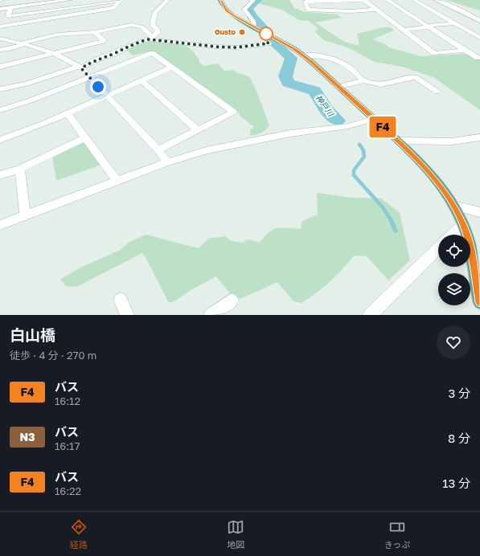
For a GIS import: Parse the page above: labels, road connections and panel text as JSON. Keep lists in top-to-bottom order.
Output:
{
  "water": ["神戸川"],
  "places": ["Gusto"],
  "lines": ["bus line F4"],
  "page": {
    "on_map": "F4",
    "heading": ["白山橋", "徒歩 · 4 分 · 270 m"],
    "list": [
      {
        "mark": "F4",
        "name": "バス",
        "note": "16:12",
        "value": "3 分"
      },
      {
        "mark": "N3",
        "name": "バス",
        "note": "16:17",
        "value": "8 分"
      },
      {
        "mark": "F4",
        "name": "バス",
        "note": "16:22",
        "value": "13 分"
      }
    ],
    "tabs": ["経路", "地図", "きっぷ"]
  }
}
